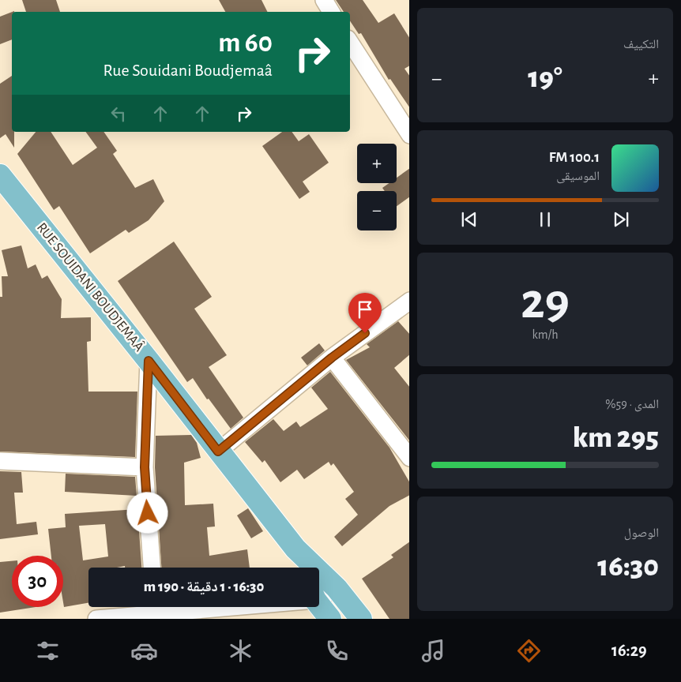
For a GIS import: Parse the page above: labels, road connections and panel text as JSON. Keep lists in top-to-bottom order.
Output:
{
  "streets": {
    "main road": ["RUE SOUIDANI BOUDJEMAÂ"]
  },
  "page": {
    "tile": [
      "التكييف",
      ["29", "km/h"],
      ["المدى · 59%", "295 km"],
      ["الوصول", "16:30"]
    ],
    "turn": ["60 m", "Rue Souidani Boudjemaâ"],
    "heat": ["−", "19°", "+"],
    "map_buttons": ["+", "−"],
    "song": ["100.1 FM", "الموسيقى"],
    "limit": "30",
    "trip": "16:30 · 1 دقيقة · 190 m",
    "tabs": "16:29"
  }
}
